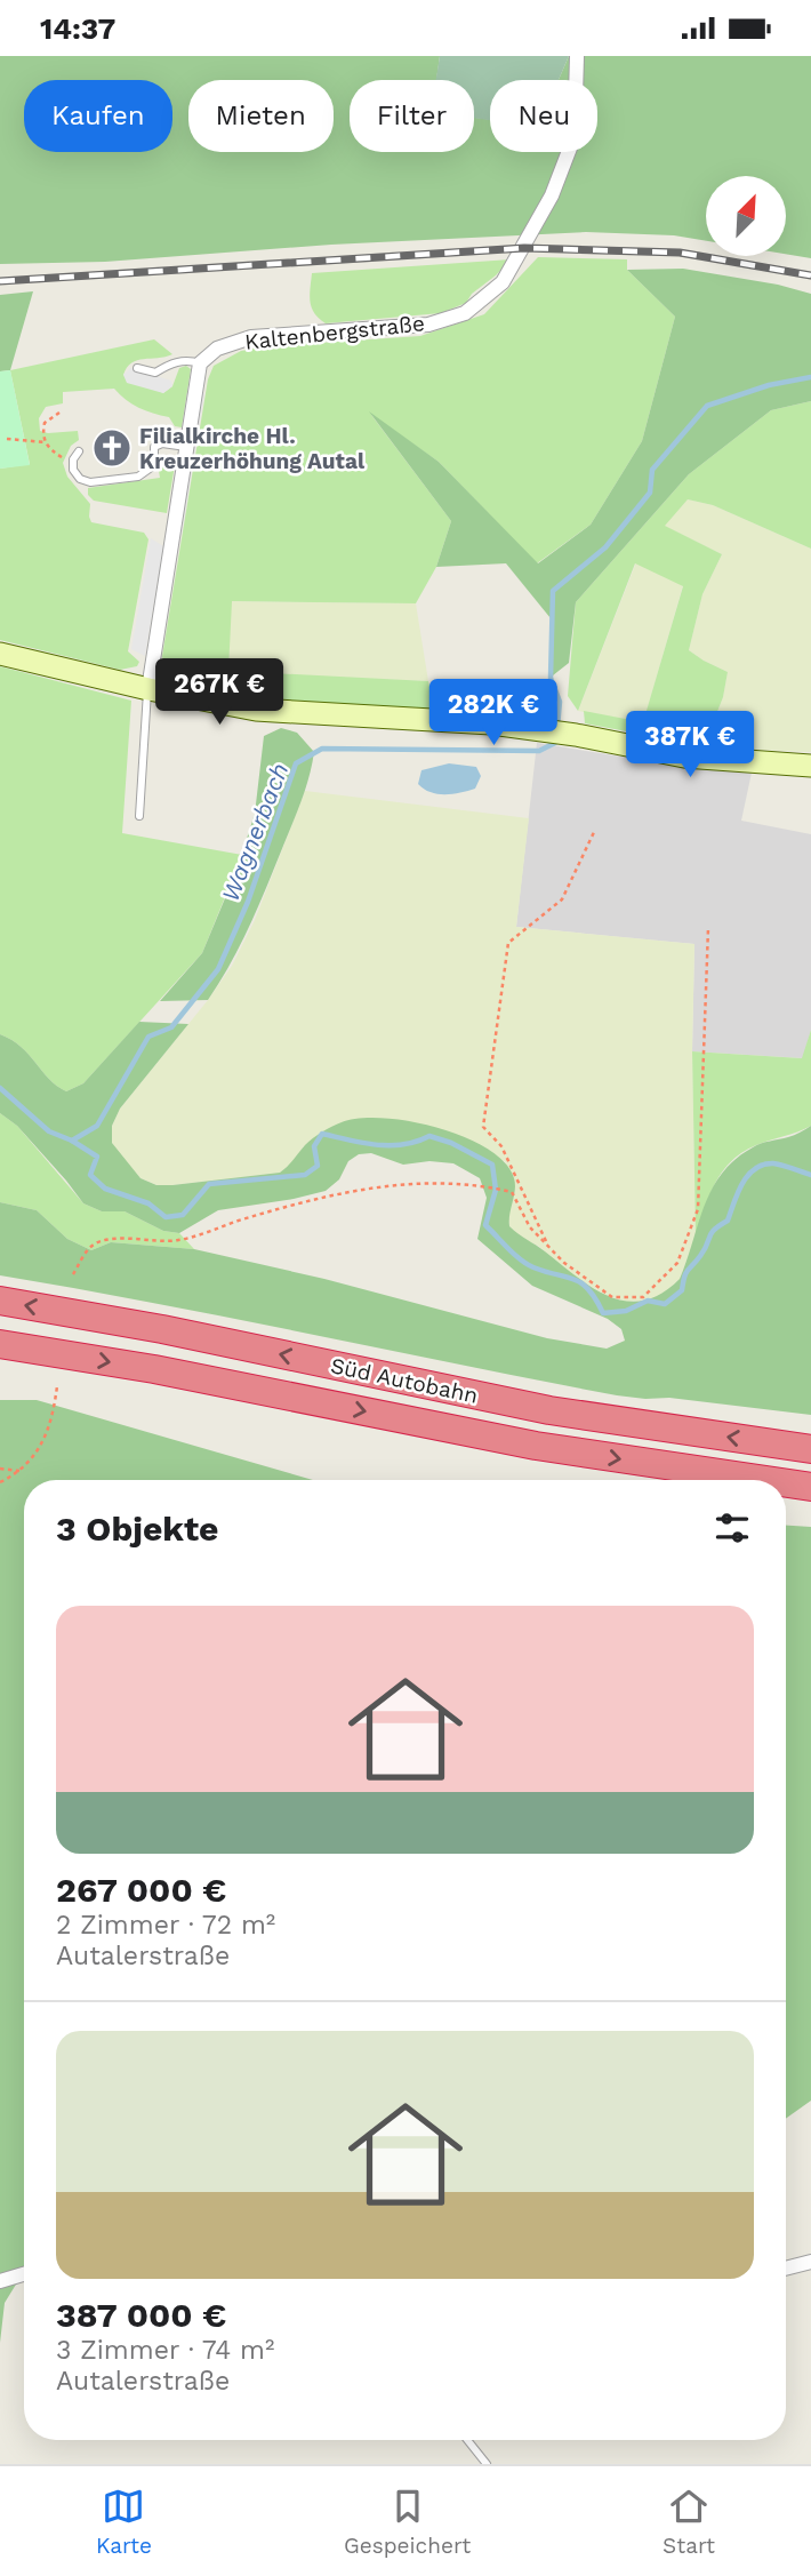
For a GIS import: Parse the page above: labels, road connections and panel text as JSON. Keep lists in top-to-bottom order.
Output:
{
  "streets": {
    "highway": ["Süd Autobahn"],
    "street": ["Kaltenbergstraße"]
  },
  "water": ["Wagnerbach"],
  "places": {
    "church": ["Filialkirche Hl. Kreuzerhöhung Autal"]
  },
  "north": "top right",
  "page": {
    "status": "14:37",
    "chip": [
      "Kaufen",
      "Mieten",
      "Filter",
      "Neu"
    ],
    "price": ["267K €", "282K €", "387K €"],
    "heading": "3 Objekte",
    "list": [
      {
        "name": "267 000 €",
        "note": "2 Zimmer · 72 m² · Autalerstraße"
      },
      {
        "name": "387 000 €",
        "note": "3 Zimmer · 74 m² · Autalerstraße"
      }
    ],
    "tabs": ["Karte", "Gespeichert", "Start"]
  }
}
